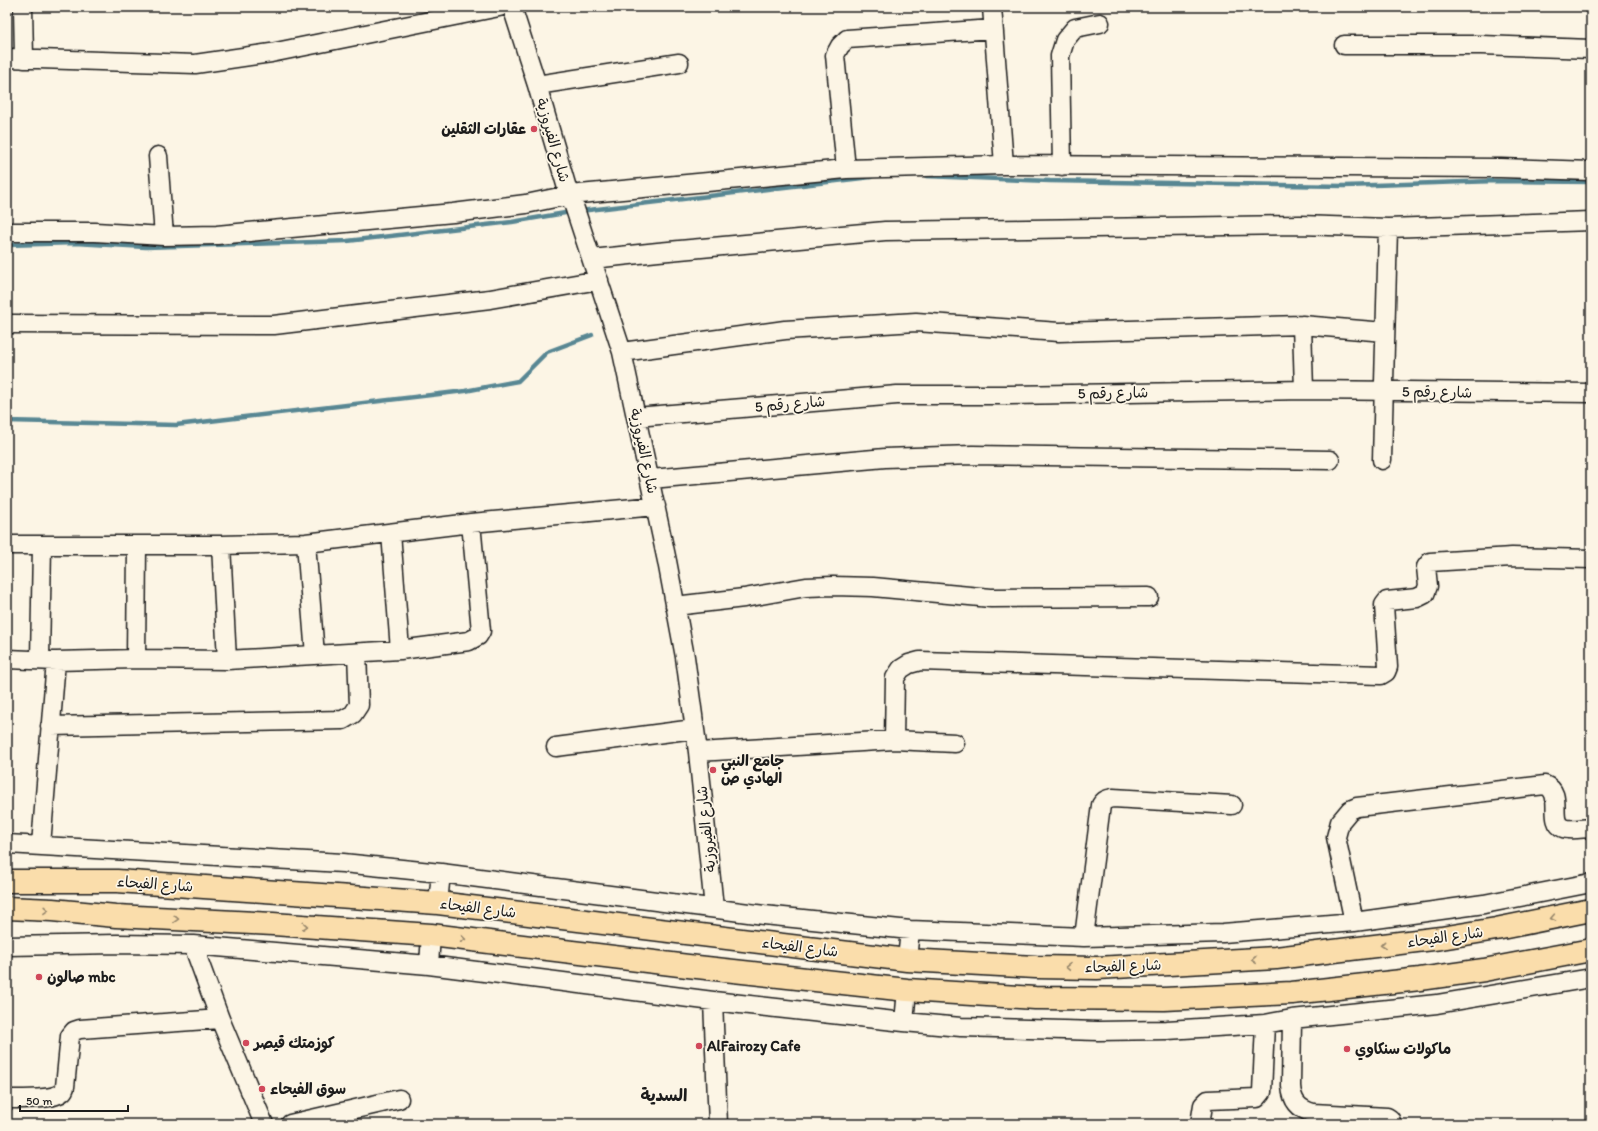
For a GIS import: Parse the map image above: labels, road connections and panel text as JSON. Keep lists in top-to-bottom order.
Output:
{
  "streets": {
    "highway": ["شارع الفيحاء"],
    "street": ["شارع الفيروزية", "شارع رقم 5"]
  },
  "crossings": [
    ["شارع الفيروزية", "شارع رقم 5"]
  ],
  "districts": ["السدية"],
  "places": [
    "عقارات الثقلين",
    "جامع النبي الهادي ص",
    "صالون mbc",
    "كوزمتك قيصر",
    "AlFairozy Cafe",
    "ماكولات سنكاوي",
    "سوق الفيحاء"
  ],
  "scale_bar": "50 m"
}
